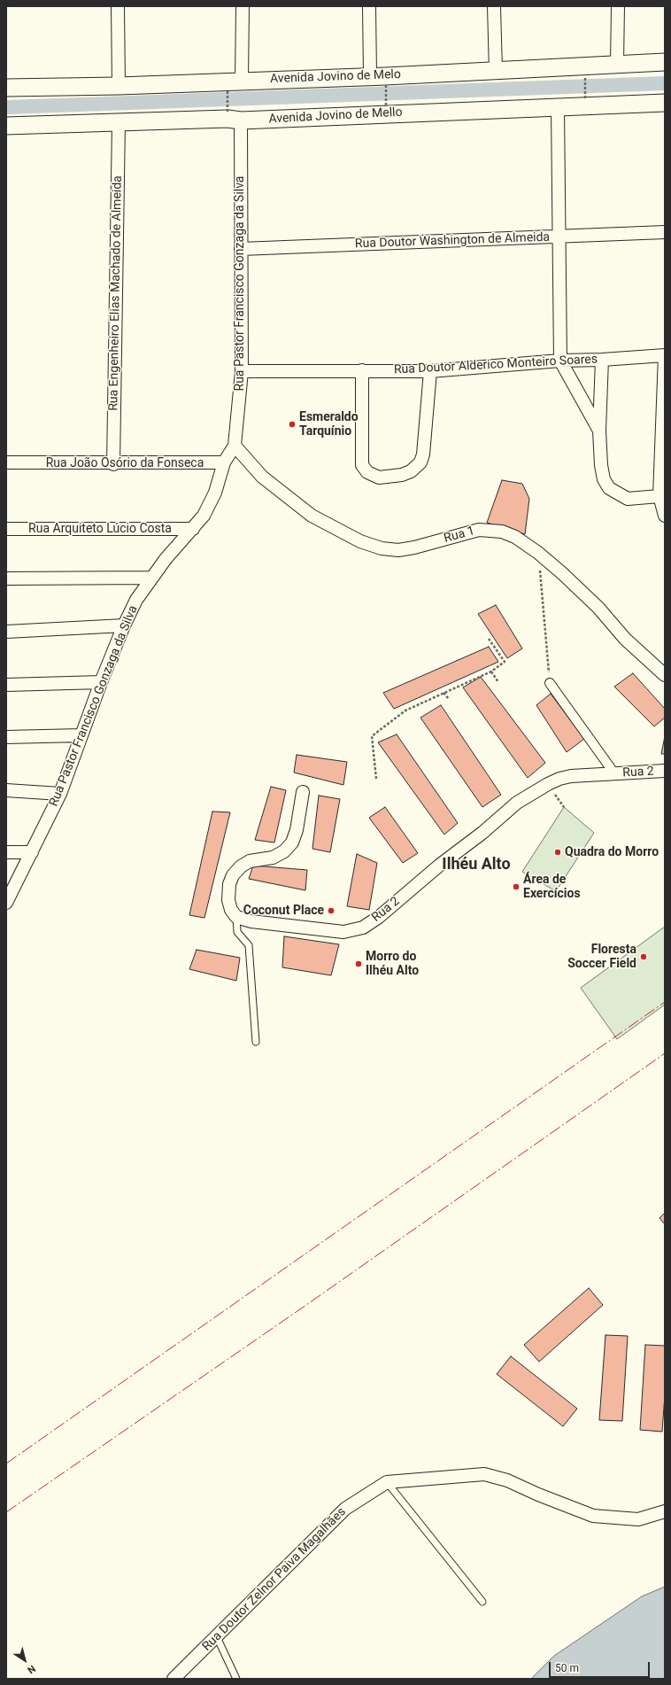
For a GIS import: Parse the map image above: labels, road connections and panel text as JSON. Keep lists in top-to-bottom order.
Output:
{
  "streets": {
    "main road": ["Avenida Jovino de Melo", "Avenida Jovino de Mello"],
    "street": [
      "Rua Doutor Washington de Almeida",
      "Rua Pastor Francisco Gonzaga da Silva",
      "Rua Engenheiro Elias Machado de Almeida",
      "Rua Doutor Alderico Monteiro Soares",
      "Rua João Osório da Fonseca",
      "Rua Arquiteto Lúcio Costa",
      "Rua 1",
      "Rua 2",
      "Rua Doutor Zelnor Paiva Magalhães"
    ]
  },
  "crossings": [
    ["Avenida Jovino de Mello", "Rua Pastor Francisco Gonzaga da Silva"],
    ["Avenida Jovino de Mello", "Rua Engenheiro Elias Machado de Almeida"],
    ["Rua Doutor Washington de Almeida", "Rua Pastor Francisco Gonzaga da Silva"],
    ["Rua Pastor Francisco Gonzaga da Silva", "Rua Doutor Alderico Monteiro Soares"],
    ["Rua Pastor Francisco Gonzaga da Silva", "Rua João Osório da Fonseca"],
    ["Rua Pastor Francisco Gonzaga da Silva", "Rua Arquiteto Lúcio Costa"],
    ["Rua Pastor Francisco Gonzaga da Silva", "Rua 1"],
    ["Rua Engenheiro Elias Machado de Almeida", "Rua João Osório da Fonseca"]
  ],
  "districts": ["Ilhéu Alto"],
  "places": [
    "Esmeraldo Tarquínio",
    "Quadra do Morro",
    "Área de Exercícios",
    "Coconut Place",
    "Floresta Soccer Field",
    "Morro do Ilhéu Alto"
  ],
  "scale_bar": "50 m",
  "north": "bottom right"
}
